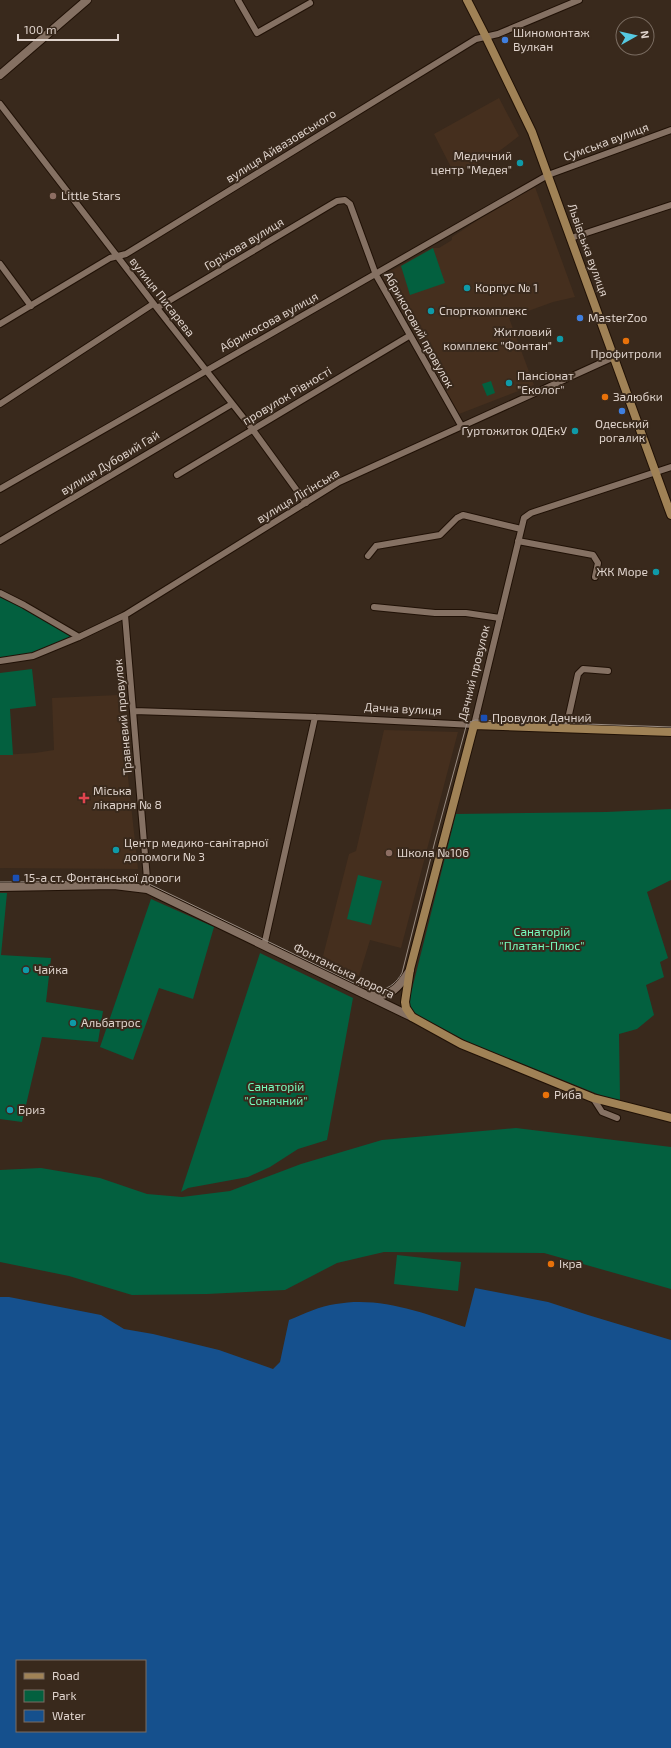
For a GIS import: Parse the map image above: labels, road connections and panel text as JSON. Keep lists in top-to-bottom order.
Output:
{
  "streets": {
    "main road": [
      "Львівська вулиця",
      "Дачний провулок",
      "Дачна вулиця",
      "Фонтанська дорога"
    ],
    "street": [
      "Сумська вулиця",
      "вулиця Айвазовського",
      "Горіхова вулиця",
      "вулиця Писарева",
      "Абрикосова вулиця",
      "Абрикосовий провулок",
      "провулок Рівності",
      "вулиця Дубовий Гай",
      "вулиця Лігінська",
      "Травневий провулок"
    ]
  },
  "crossings": [
    ["Сумська вулиця", "Львівська вулиця"],
    ["Сумська вулиця", "Абрикосова вулиця"],
    ["вулиця Айвазовського", "Львівська вулиця"],
    ["вулиця Айвазовського", "вулиця Писарева"],
    ["Горіхова вулиця", "вулиця Писарева"],
    ["Горіхова вулиця", "Абрикосовий провулок"],
    ["Львівська вулиця", "Абрикосова вулиця"],
    ["Львівська вулиця", "вулиця Лігінська"],
    ["Львівська вулиця", "Дачний провулок"],
    ["вулиця Писарева", "Абрикосова вулиця"],
    ["вулиця Писарева", "провулок Рівності"],
    ["вулиця Писарева", "вулиця Дубовий Гай"],
    ["вулиця Писарева", "вулиця Лігінська"],
    ["Абрикосова вулиця", "Абрикосовий провулок"],
    ["Абрикосовий провулок", "провулок Рівності"],
    ["Абрикосовий провулок", "вулиця Лігінська"],
    ["вулиця Лігінська", "Травневий провулок"],
    ["Дачний провулок", "Дачна вулиця"],
    ["Дачний провулок", "Фонтанська дорога"],
    ["Дачна вулиця", "Травневий провулок"],
    ["Травневий провулок", "Фонтанська дорога"]
  ],
  "parks": ["Санаторій \"Платан-Плюс\"", "Санаторій \"Сонячний\""],
  "places": {
    "other": [
      "Шиномонтаж Вулкан",
      "Медичний центр \"Медея\"",
      "Little Stars",
      "Корпус № 1",
      "Спорткомплекс",
      "MasterZoo",
      "Житловий комплекс \"Фонтан\"",
      "Профитроли",
      "Пансіонат \"Еколог\"",
      "Залюбки",
      "Одеський рогалик",
      "Гуртожиток ОДЕкУ",
      "ЖК Море",
      "Центр медико-санітарної допомоги № 3",
      "Школа №106",
      "Чайка",
      "Альбатрос",
      "Риба",
      "Бриз",
      "Ікра"
    ],
    "transit": ["Провулок Дачний", "15-а ст. Фонтанської дороги"],
    "health": ["Міська лікарня № 8"]
  },
  "legend": ["Road", "Park", "Water"],
  "scale_bar": "100 m",
  "north": "right"
}
